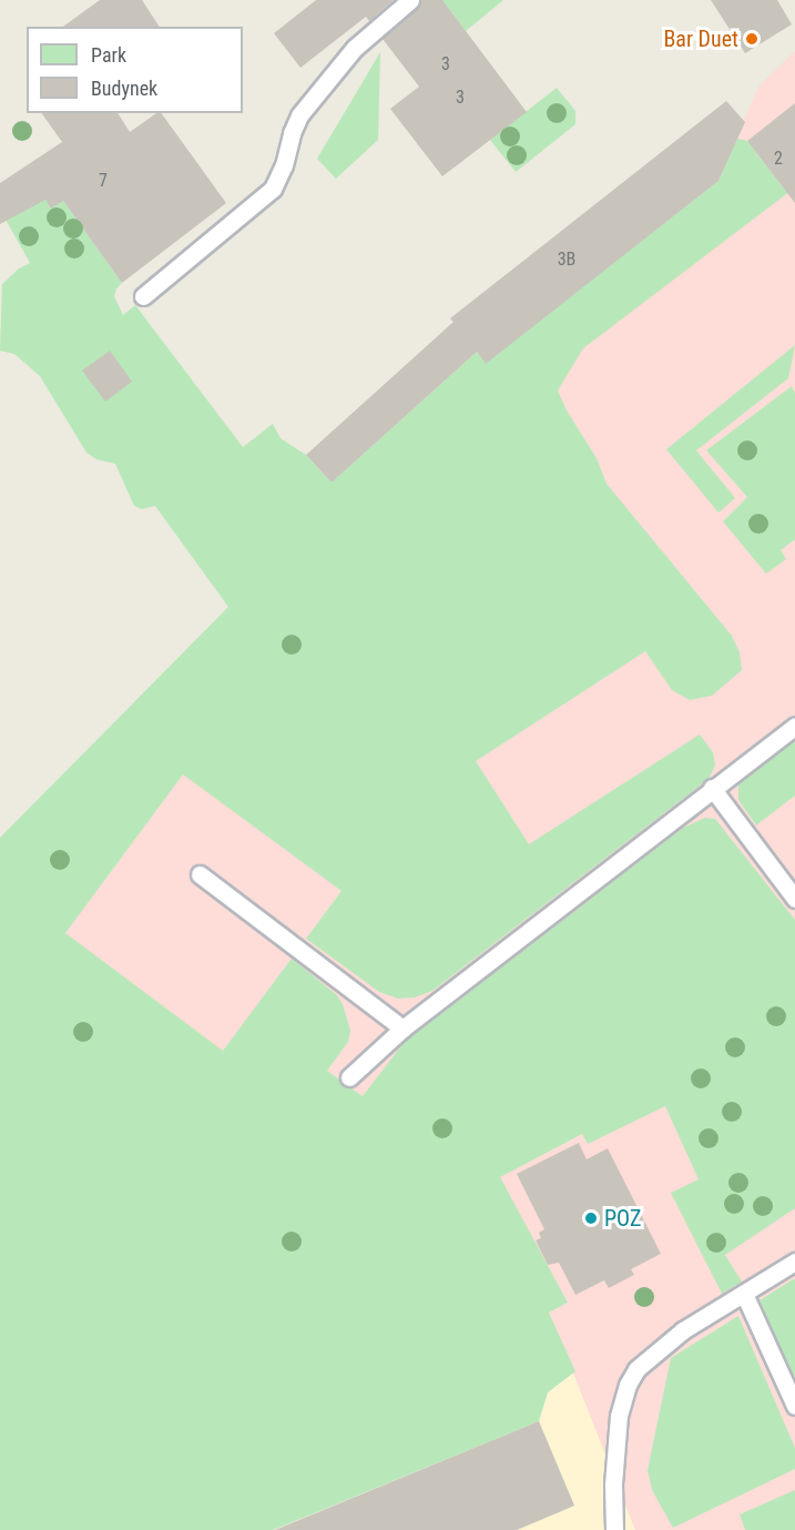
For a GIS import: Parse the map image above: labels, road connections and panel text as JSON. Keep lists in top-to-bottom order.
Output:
{
  "places": ["Bar Duet", "POZ"],
  "house_numbers": [
    "3",
    "3",
    "2",
    "7",
    "3B"
  ],
  "legend": ["Park", "Budynek"]
}
